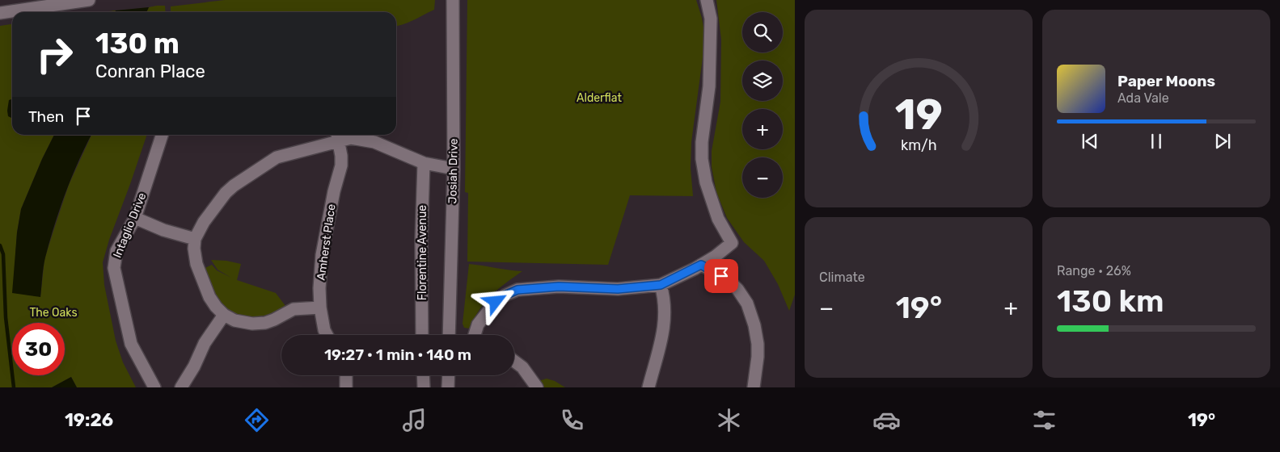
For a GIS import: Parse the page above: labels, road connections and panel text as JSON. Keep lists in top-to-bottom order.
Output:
{
  "streets": {
    "street": [
      "Josiah Drive",
      "Intaglio Drive",
      "Amherst Place",
      "Florentine Avenue"
    ]
  },
  "parks": ["Alderflat", "The Oaks"],
  "page": {
    "map_buttons": ["+", "−"],
    "turn": ["130 m", "Conran Place"],
    "song": ["Paper Moons", "Ada Vale"],
    "then": "Then",
    "tile": [
      "Climate",
      ["Range · 26%", "130 km"]
    ],
    "heat": ["−", "19°", "+"],
    "limit": "30",
    "trip": "19:27 · 1 min · 140 m",
    "tabs": ["19:26", "19°"],
    "gauge": ["19", "km/h"]
  }
}
